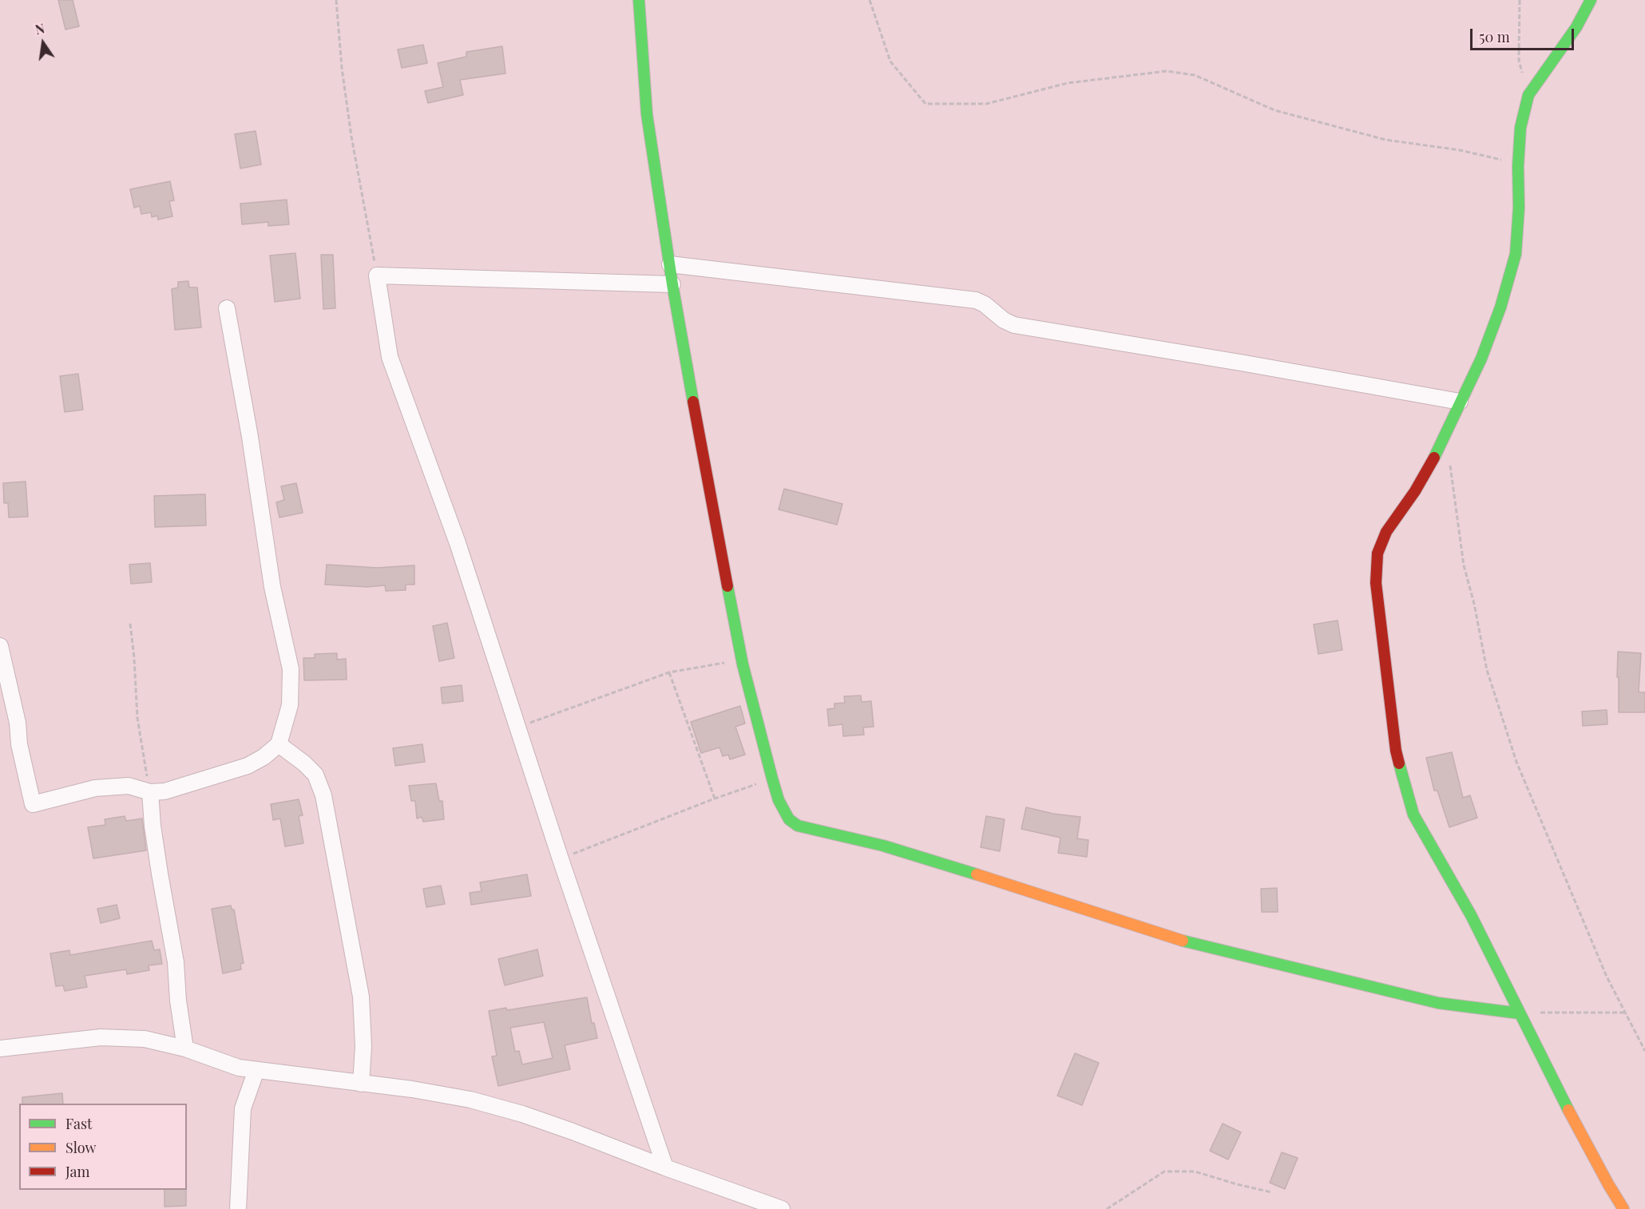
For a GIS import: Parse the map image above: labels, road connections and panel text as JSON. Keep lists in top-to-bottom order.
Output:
{
  "legend": ["Fast", "Slow", "Jam"],
  "scale_bar": "50 m",
  "north": "top"
}
